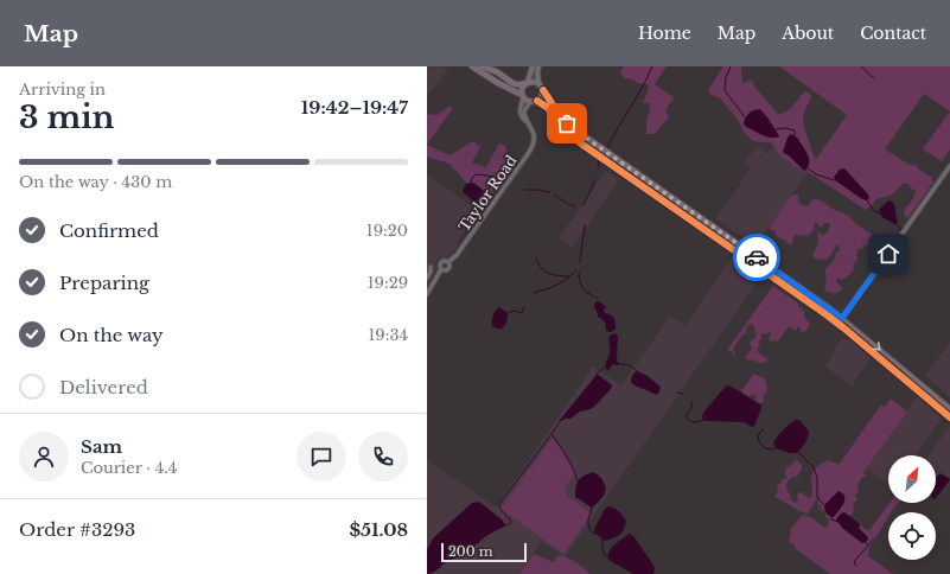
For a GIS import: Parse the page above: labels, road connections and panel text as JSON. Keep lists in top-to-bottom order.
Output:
{
  "streets": {
    "street": ["Taylor Road"]
  },
  "scale_bar": "200 m",
  "north": "top right",
  "page": {
    "header": "Map",
    "nav": [
      "Home",
      "Map",
      "About",
      "Contact"
    ],
    "heading": ["3 min", "Arriving in", "19:42–19:47"],
    "panel": [
      "Sam",
      "Courier · 4.4",
      "Order #3293",
      "$51.08"
    ],
    "bar": "On the way · 430 m",
    "list": [
      ["Confirmed", "19:20"],
      ["Preparing", "19:29"],
      ["On the way", "19:34"],
      "Delivered"
    ],
    "scale": "200 m"
  }
}
